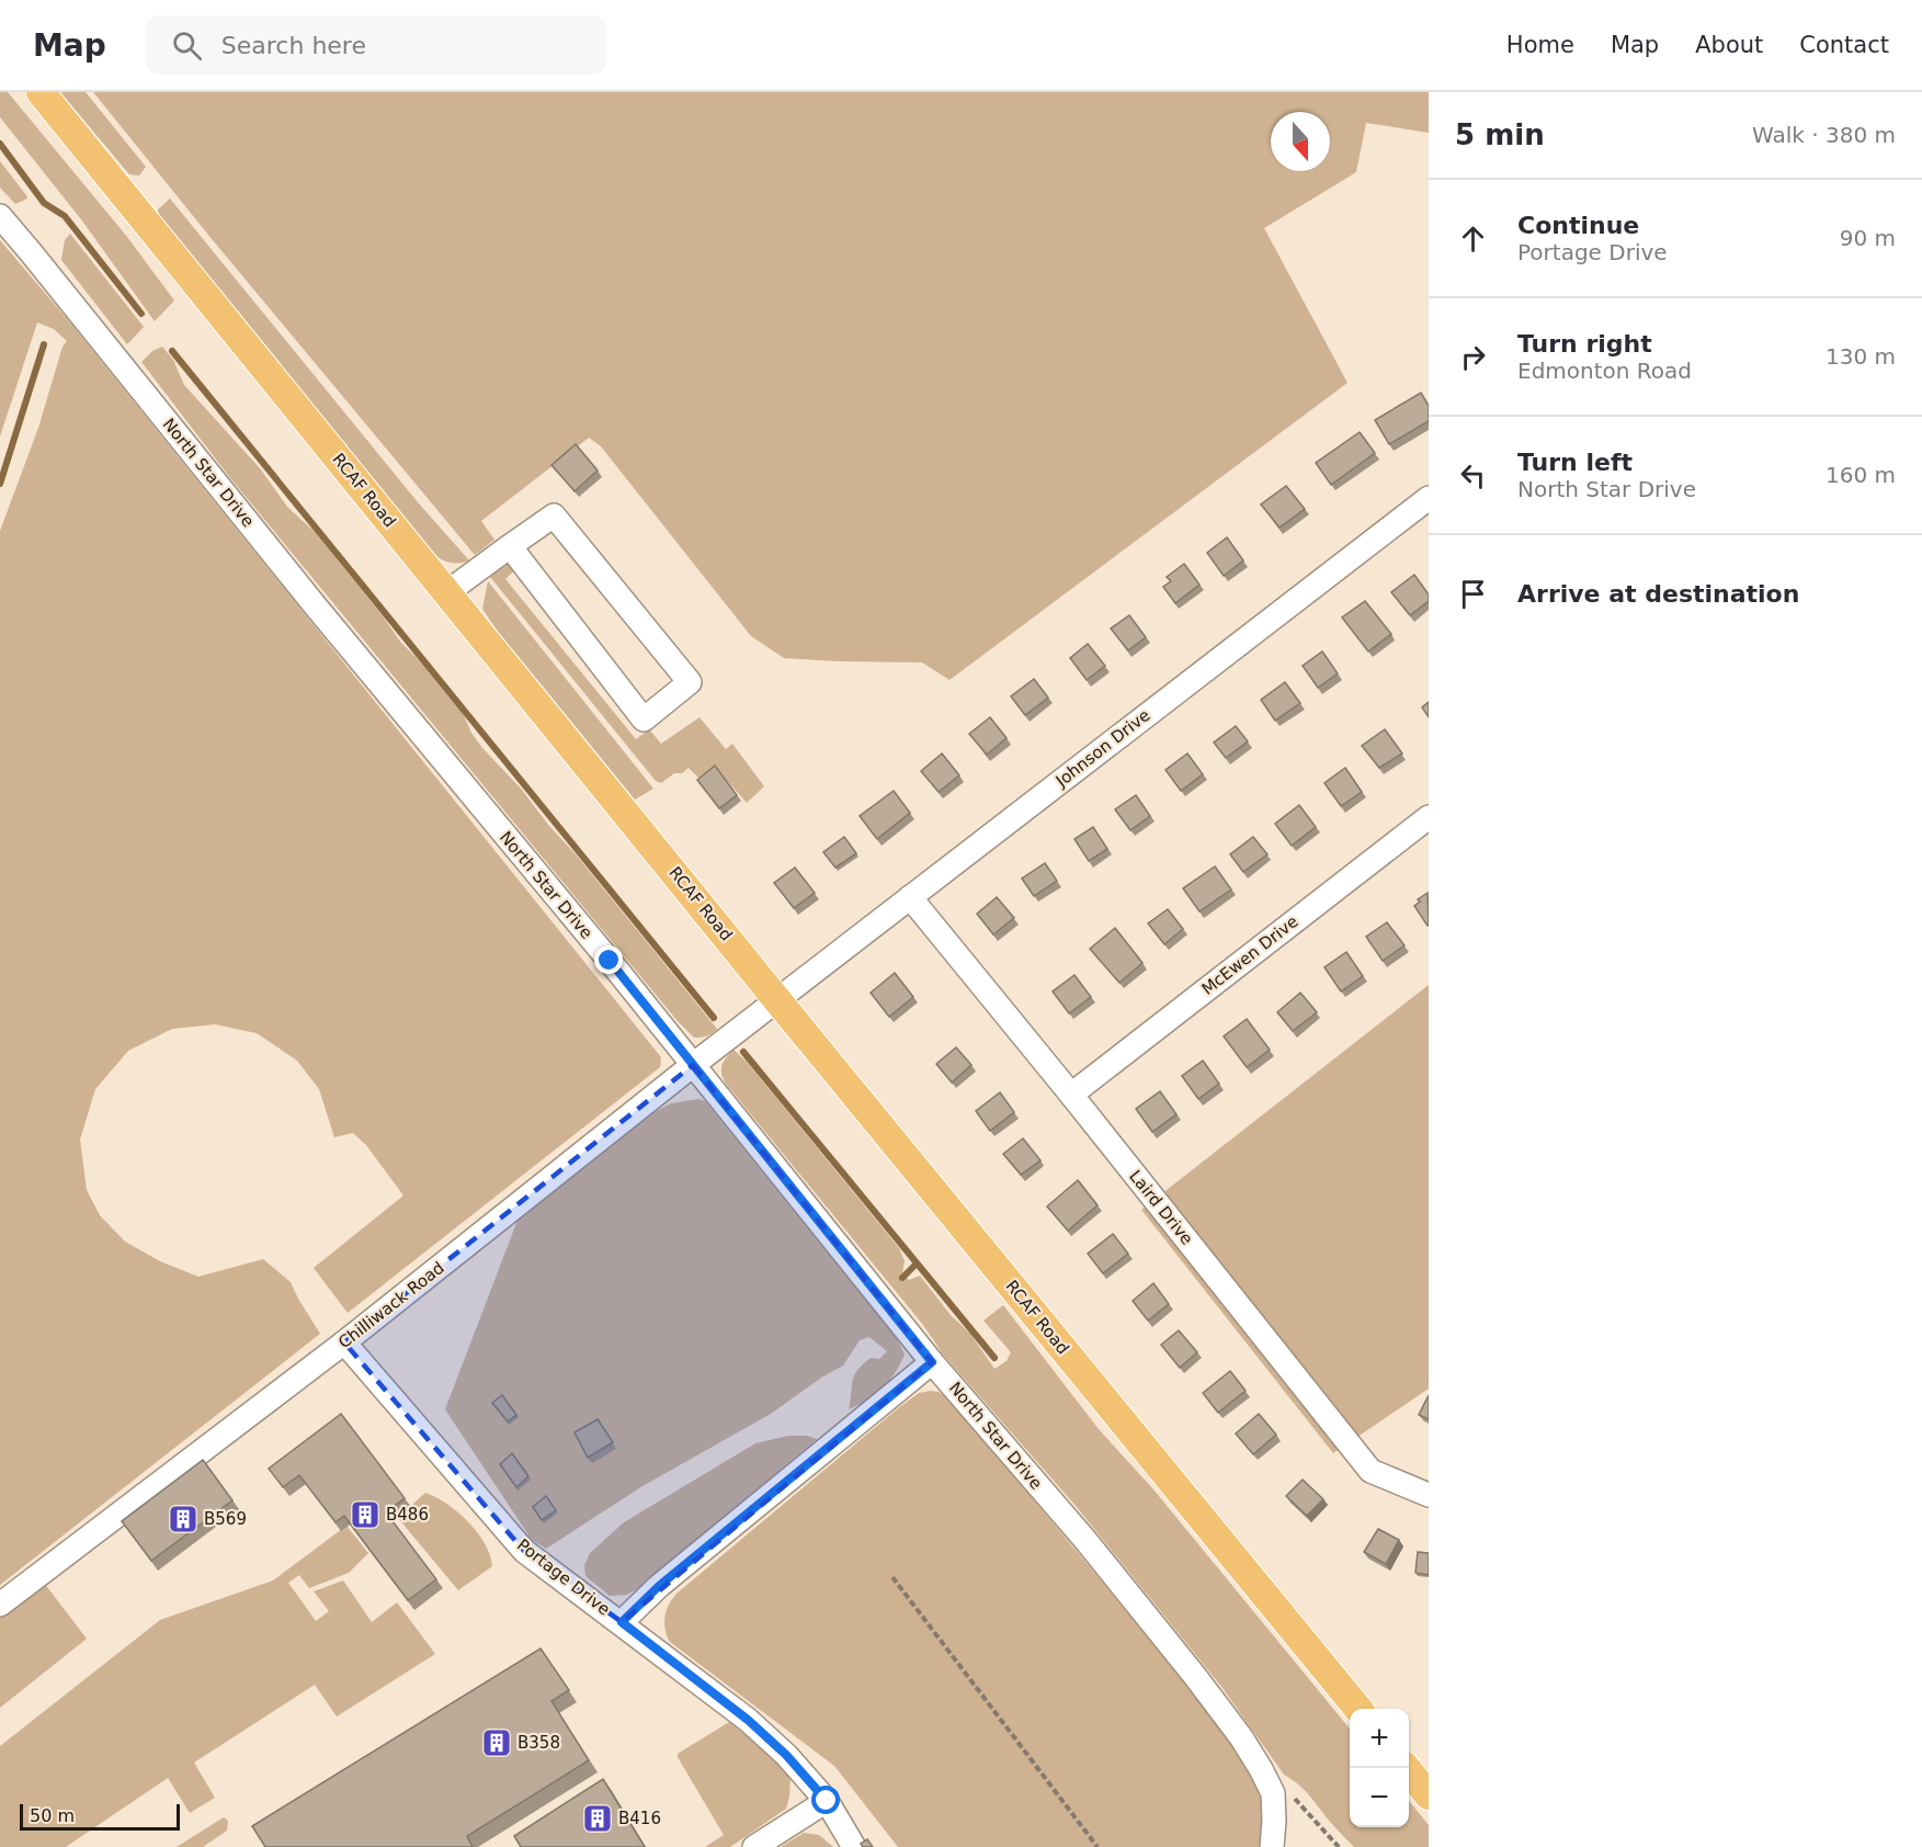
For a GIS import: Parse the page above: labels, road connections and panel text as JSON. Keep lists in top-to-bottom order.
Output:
{
  "streets": {
    "main road": ["RCAF Road"],
    "street": [
      "North Star Drive",
      "Johnson Drive",
      "McEwen Drive",
      "Laird Drive",
      "Chilliwack Road",
      "Portage Drive"
    ]
  },
  "crossings": [
    ["North Star Drive", "Chilliwack Road"],
    ["RCAF Road", "Johnson Drive"],
    ["RCAF Road", "Chilliwack Road"],
    ["Johnson Drive", "Laird Drive"],
    ["Johnson Drive", "Chilliwack Road"],
    ["McEwen Drive", "Laird Drive"],
    ["Chilliwack Road", "Portage Drive"]
  ],
  "places": {
    "building": [
      "B486",
      "B569",
      "B358",
      "B416"
    ]
  },
  "scale_bar": "50 m",
  "north": "bottom",
  "page": {
    "header": "Map",
    "search": "Search here",
    "nav": [
      "Home",
      "Map",
      "About",
      "Contact"
    ],
    "heading": ["5 min", "Walk · 380 m"],
    "list": [
      ["Continue", "Portage Drive", "90 m"],
      ["Turn right", "Edmonton Road", "130 m"],
      ["Turn left", "North Star Drive", "160 m"],
      "Arrive at destination"
    ],
    "map_buttons": ["+", "−"],
    "scale": "50 m"
  }
}
